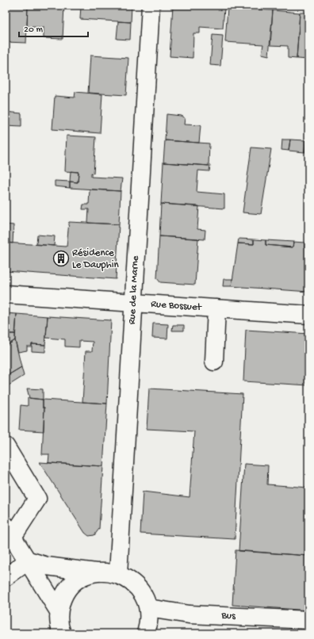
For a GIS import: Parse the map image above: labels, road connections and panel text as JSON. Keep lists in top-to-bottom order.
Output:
{
  "streets": {
    "street": ["Rue de la Marne", "Rue Bossuet", "Bus"]
  },
  "crossings": [
    ["Rue de la Marne", "Rue Bossuet"]
  ],
  "places": {
    "building": ["Résidence Le Dauphin"]
  },
  "scale_bar": "20 m"
}
